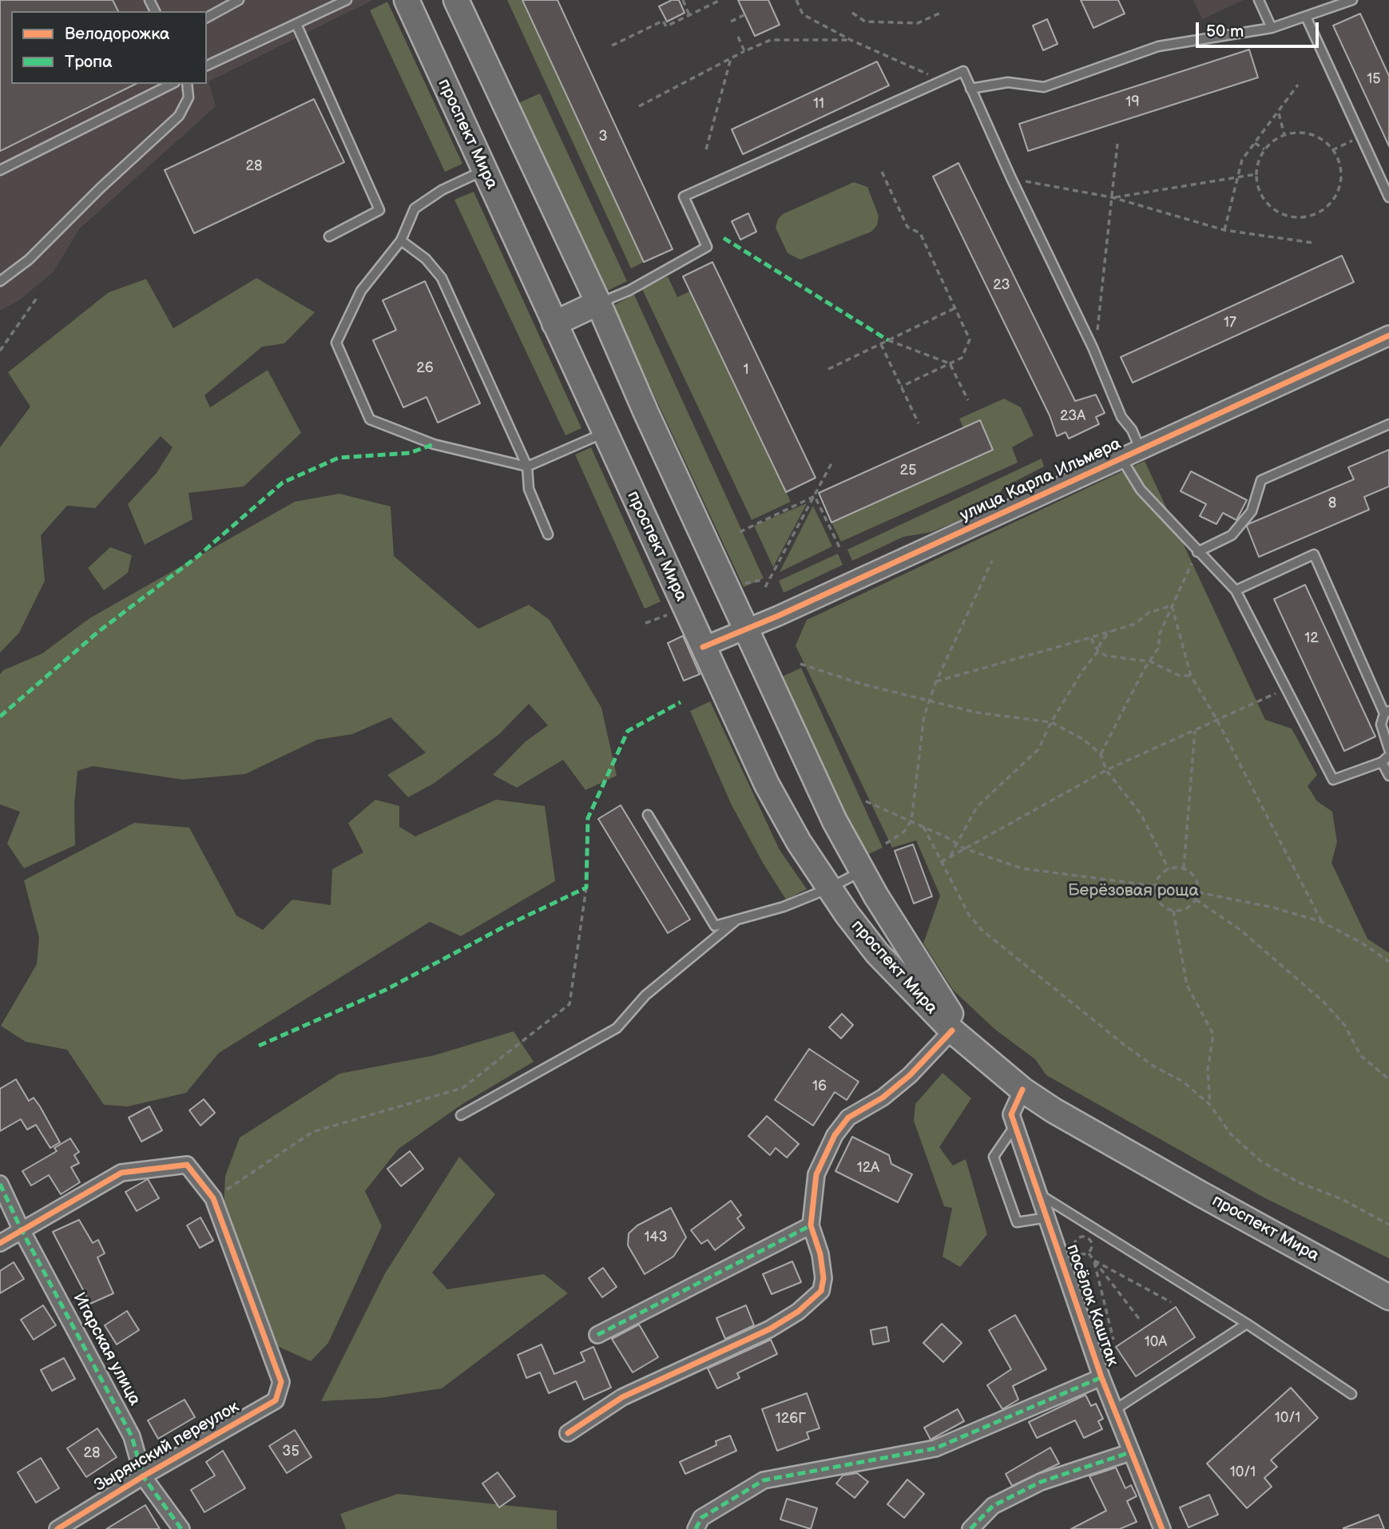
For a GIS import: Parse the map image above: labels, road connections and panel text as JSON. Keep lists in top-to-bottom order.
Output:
{
  "streets": {
    "main road": ["проспект Мира"],
    "street": [
      "улица Карла Ильмера",
      "посёлок Каштак",
      "Игарская улица",
      "Зырянский переулок"
    ]
  },
  "crossings": [
    ["проспект Мира", "улица Карла Ильмера"],
    ["проспект Мира", "посёлок Каштак"],
    ["Игарская улица", "Зырянский переулок"]
  ],
  "parks": ["Берёзовая роща"],
  "house_numbers": [
    "15",
    "19",
    "11",
    "3",
    "28",
    "23",
    "17",
    "26",
    "1",
    "23А",
    "25",
    "8",
    "12",
    "16",
    "12А",
    "143",
    "10А",
    "10/1",
    "126Г",
    "35",
    "28",
    "10/1"
  ],
  "legend": ["Велодорожка", "Тропа"],
  "scale_bar": "50 m"
}
